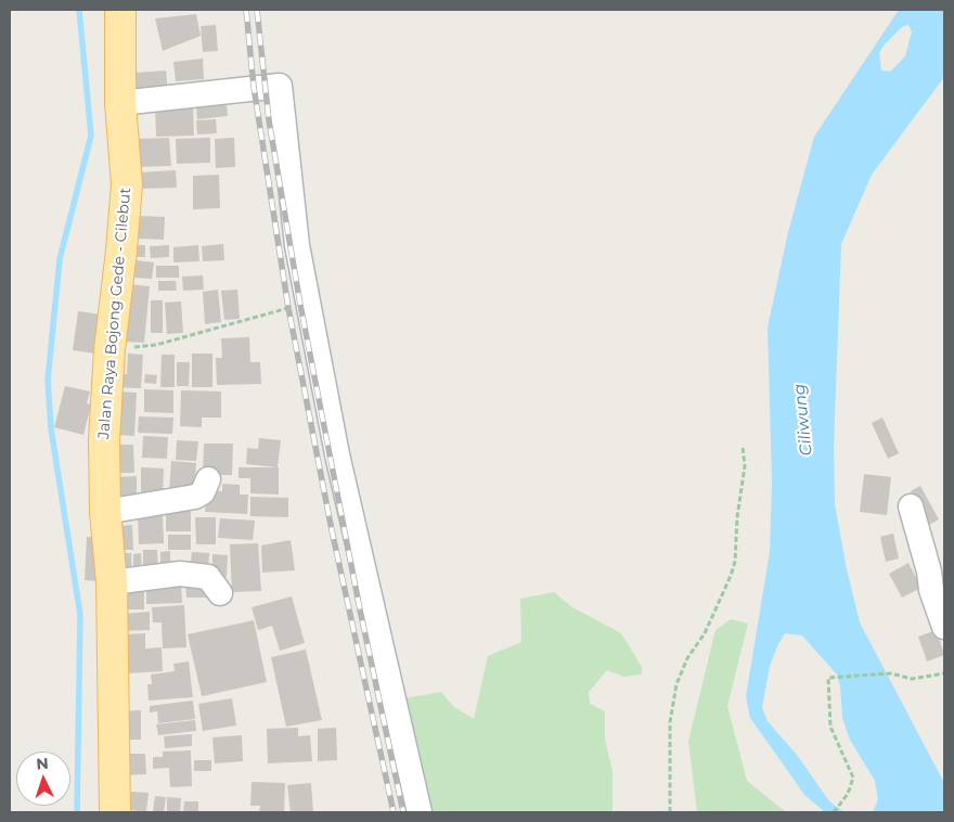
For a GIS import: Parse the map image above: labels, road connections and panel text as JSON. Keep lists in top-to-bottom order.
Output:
{
  "streets": {
    "main road": ["Jalan Raya Bojong Gede - Cilebut"]
  },
  "water": ["Ciliwung"],
  "north": "top"
}
